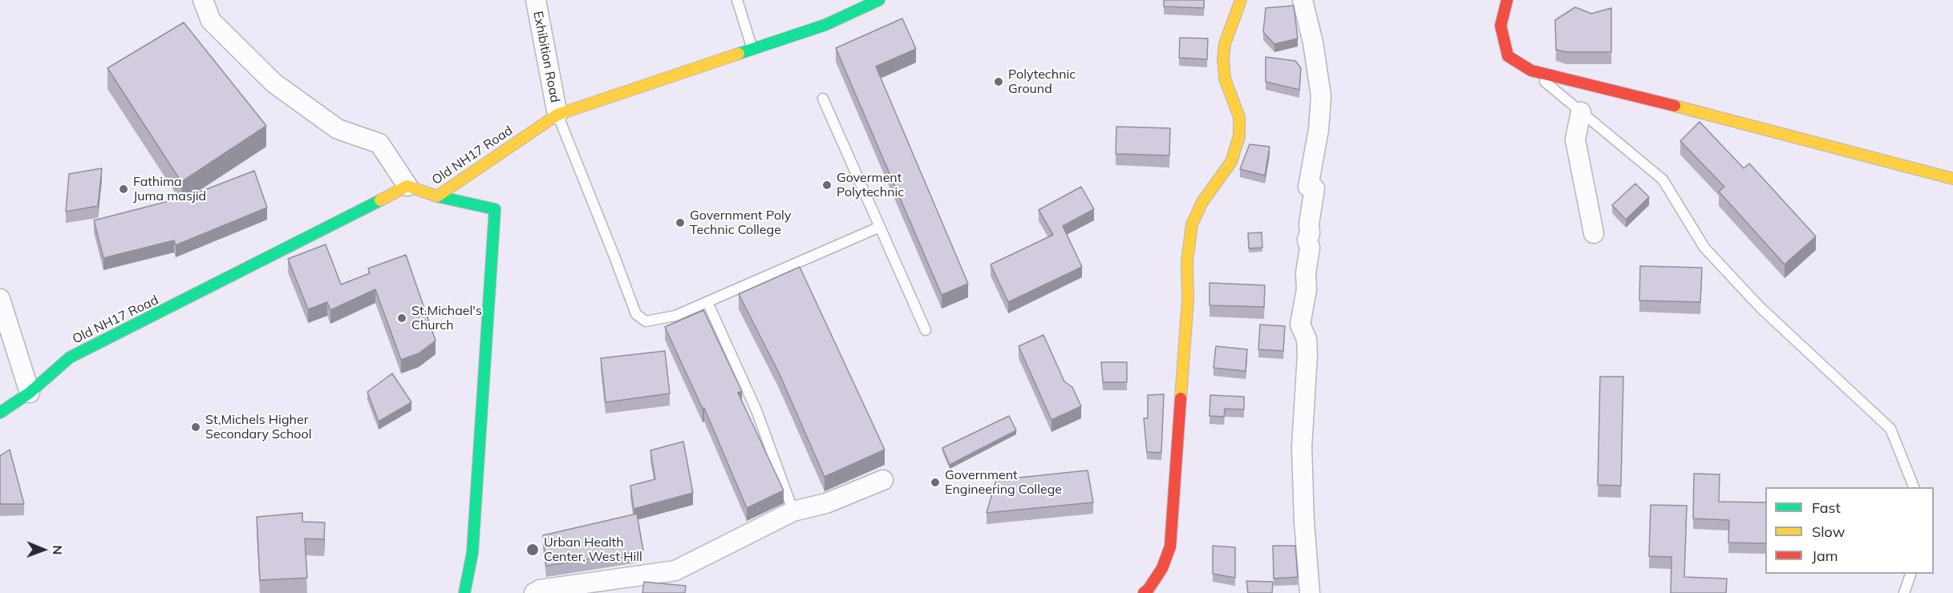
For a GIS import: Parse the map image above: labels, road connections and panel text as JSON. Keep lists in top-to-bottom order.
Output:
{
  "streets": {
    "street": ["Exhibition Road", "Old NH17 Road"]
  },
  "crossings": [
    ["Exhibition Road", "Old NH17 Road"]
  ],
  "places": [
    "Polytechnic Ground",
    "Goverment Polytechnic",
    "Fathima Juma masjid",
    "Government Poly Technic College",
    "St.Michael's Church",
    "St,Michels Higher Secondary School",
    "Government Engineering College",
    "Urban Health Center, West Hill"
  ],
  "legend": ["Fast", "Slow", "Jam"],
  "north": "right"
}
